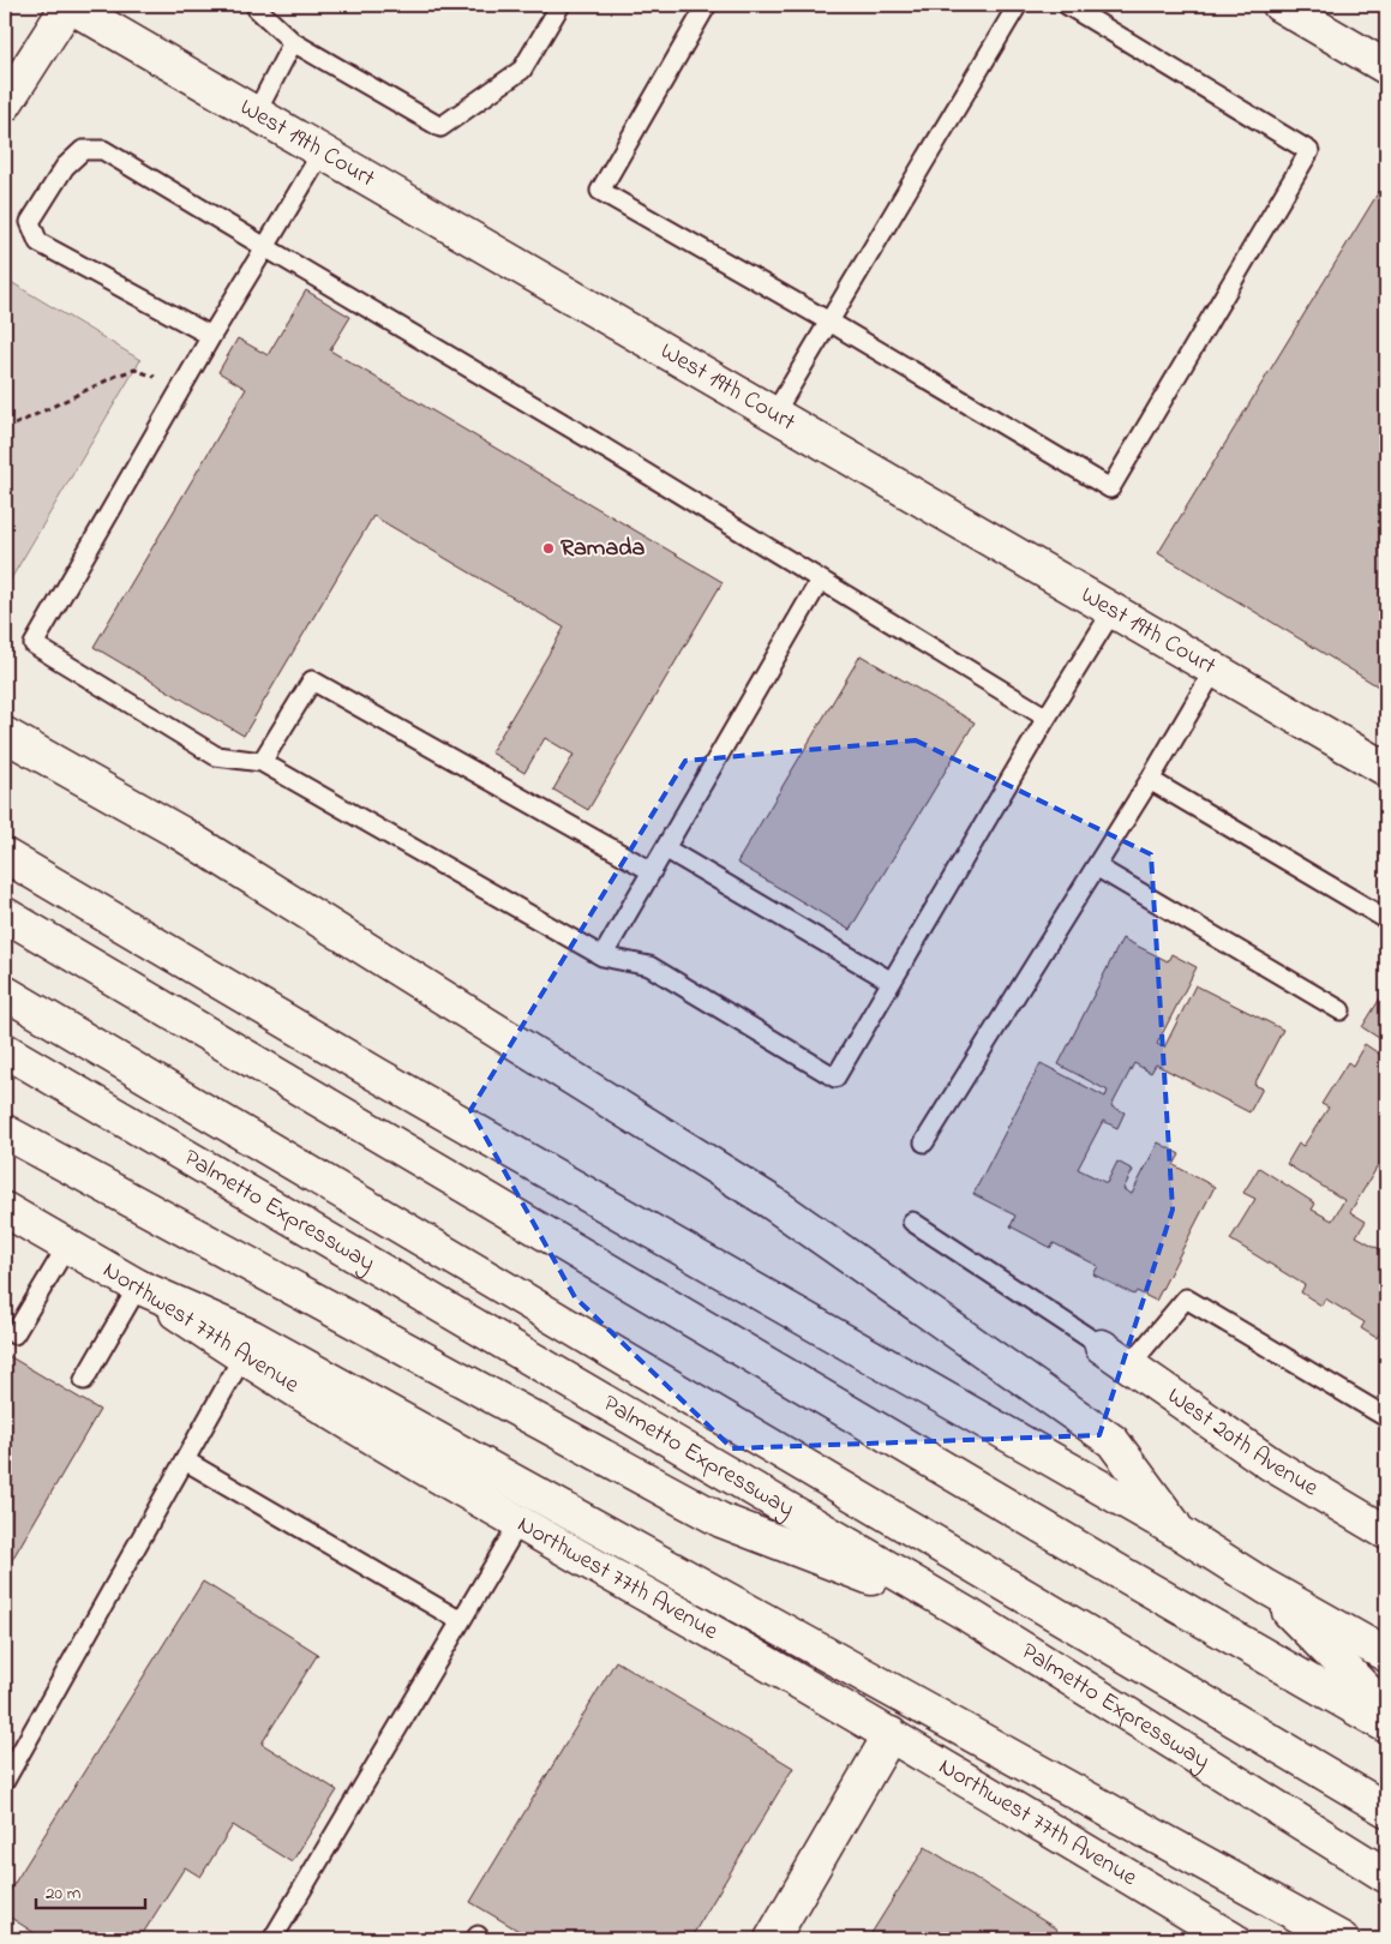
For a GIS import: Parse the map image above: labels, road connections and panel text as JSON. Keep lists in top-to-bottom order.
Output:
{
  "streets": {
    "main road": [
      "West 19th Court",
      "Palmetto Expressway",
      "Northwest 77th Avenue",
      "West 20th Avenue"
    ]
  },
  "places": ["Ramada"],
  "scale_bar": "20 m"
}
